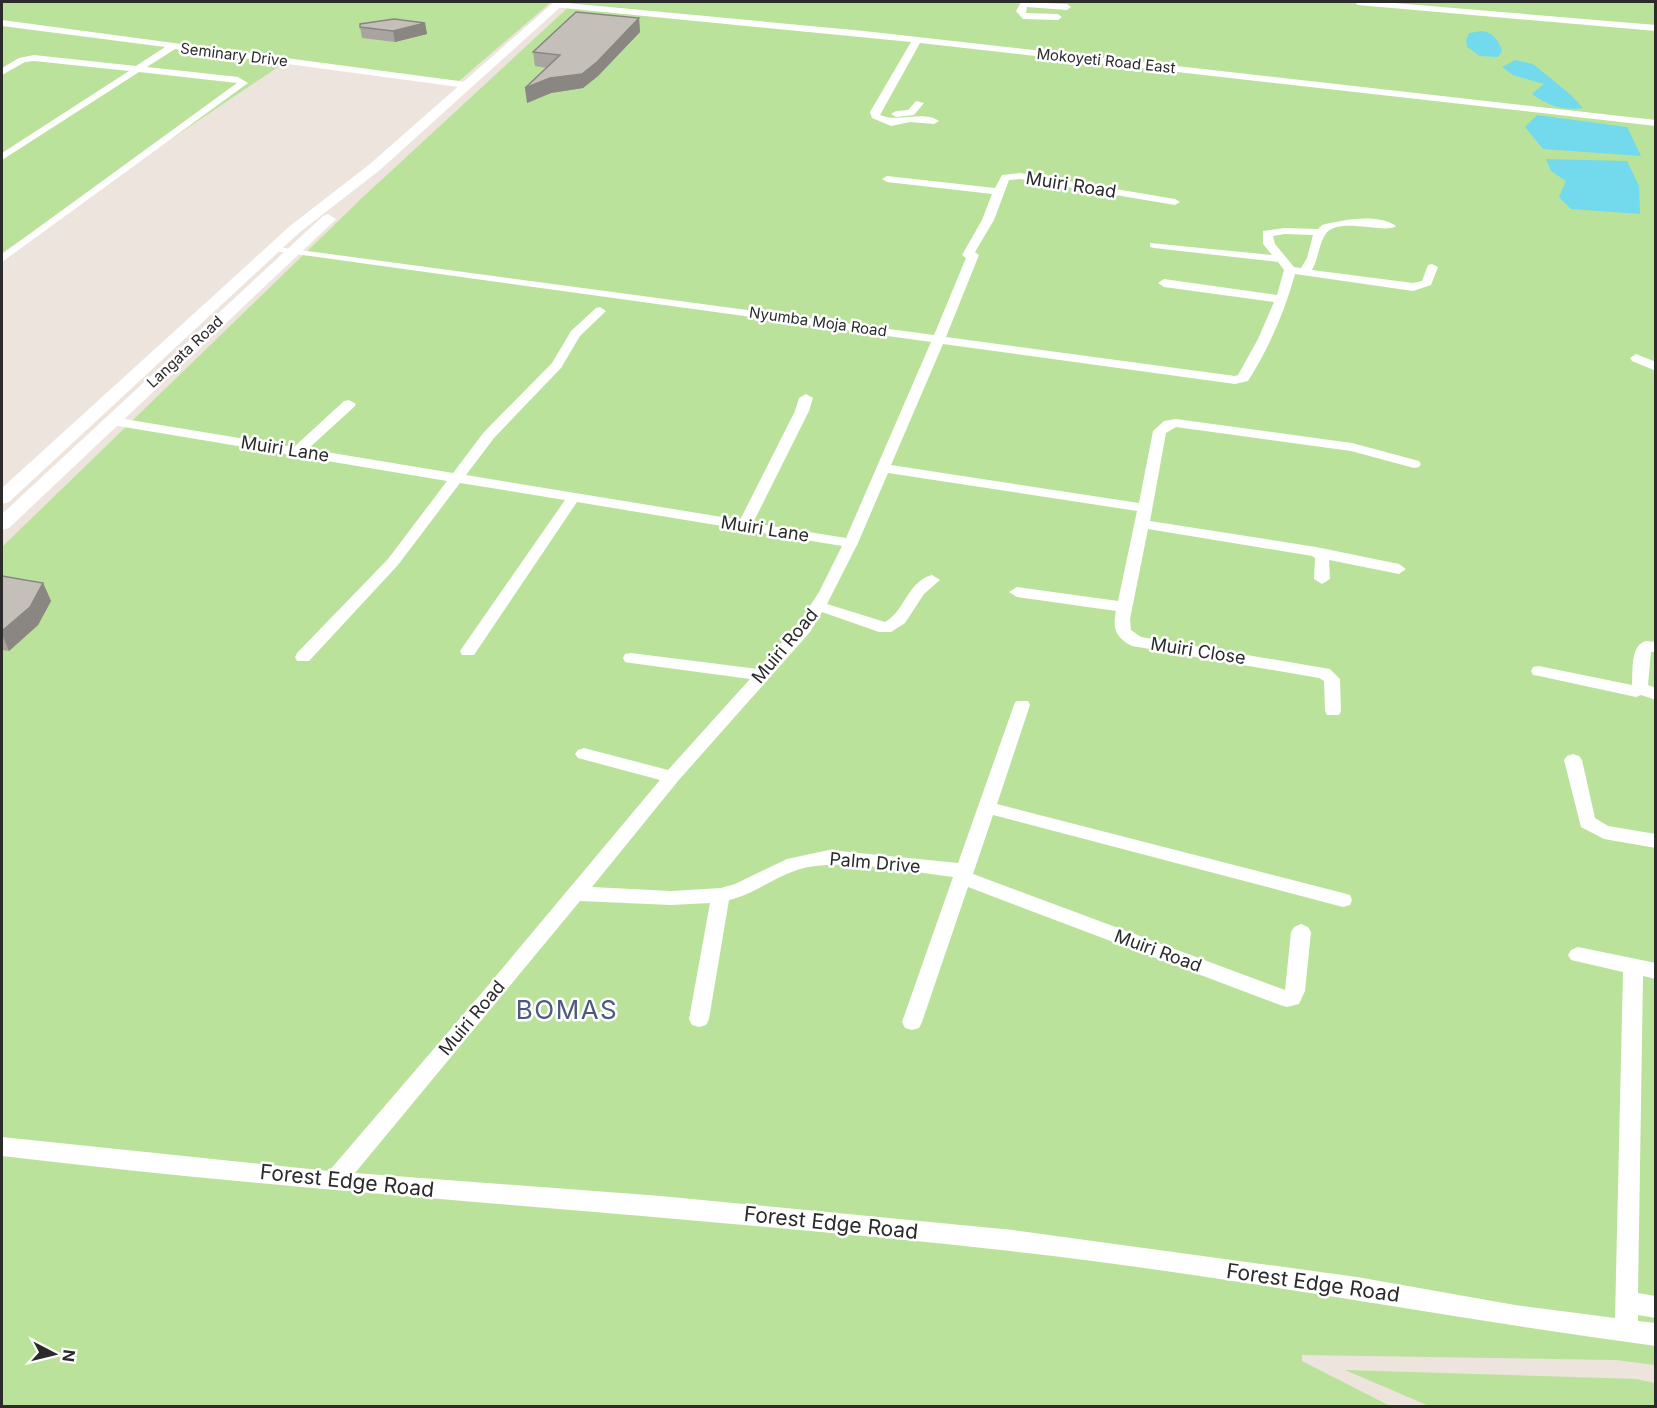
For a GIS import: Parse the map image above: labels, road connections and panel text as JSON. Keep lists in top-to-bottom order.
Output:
{
  "streets": {
    "main road": ["Langata Road"],
    "street": [
      "Seminary Drive",
      "Mokoyeti Road East",
      "Muiri Road",
      "Nyumba Moja Road",
      "Muiri Lane",
      "Muiri Close",
      "Palm Drive",
      "Forest Edge Road"
    ]
  },
  "crossings": [
    ["Seminary Drive", "Langata Road"],
    ["Mokoyeti Road East", "Langata Road"],
    ["Muiri Road", "Nyumba Moja Road"],
    ["Muiri Road", "Muiri Lane"],
    ["Muiri Road", "Palm Drive"],
    ["Muiri Road", "Forest Edge Road"],
    ["Nyumba Moja Road", "Langata Road"],
    ["Langata Road", "Muiri Lane"]
  ],
  "districts": ["BOMAS"],
  "north": "right"
}
